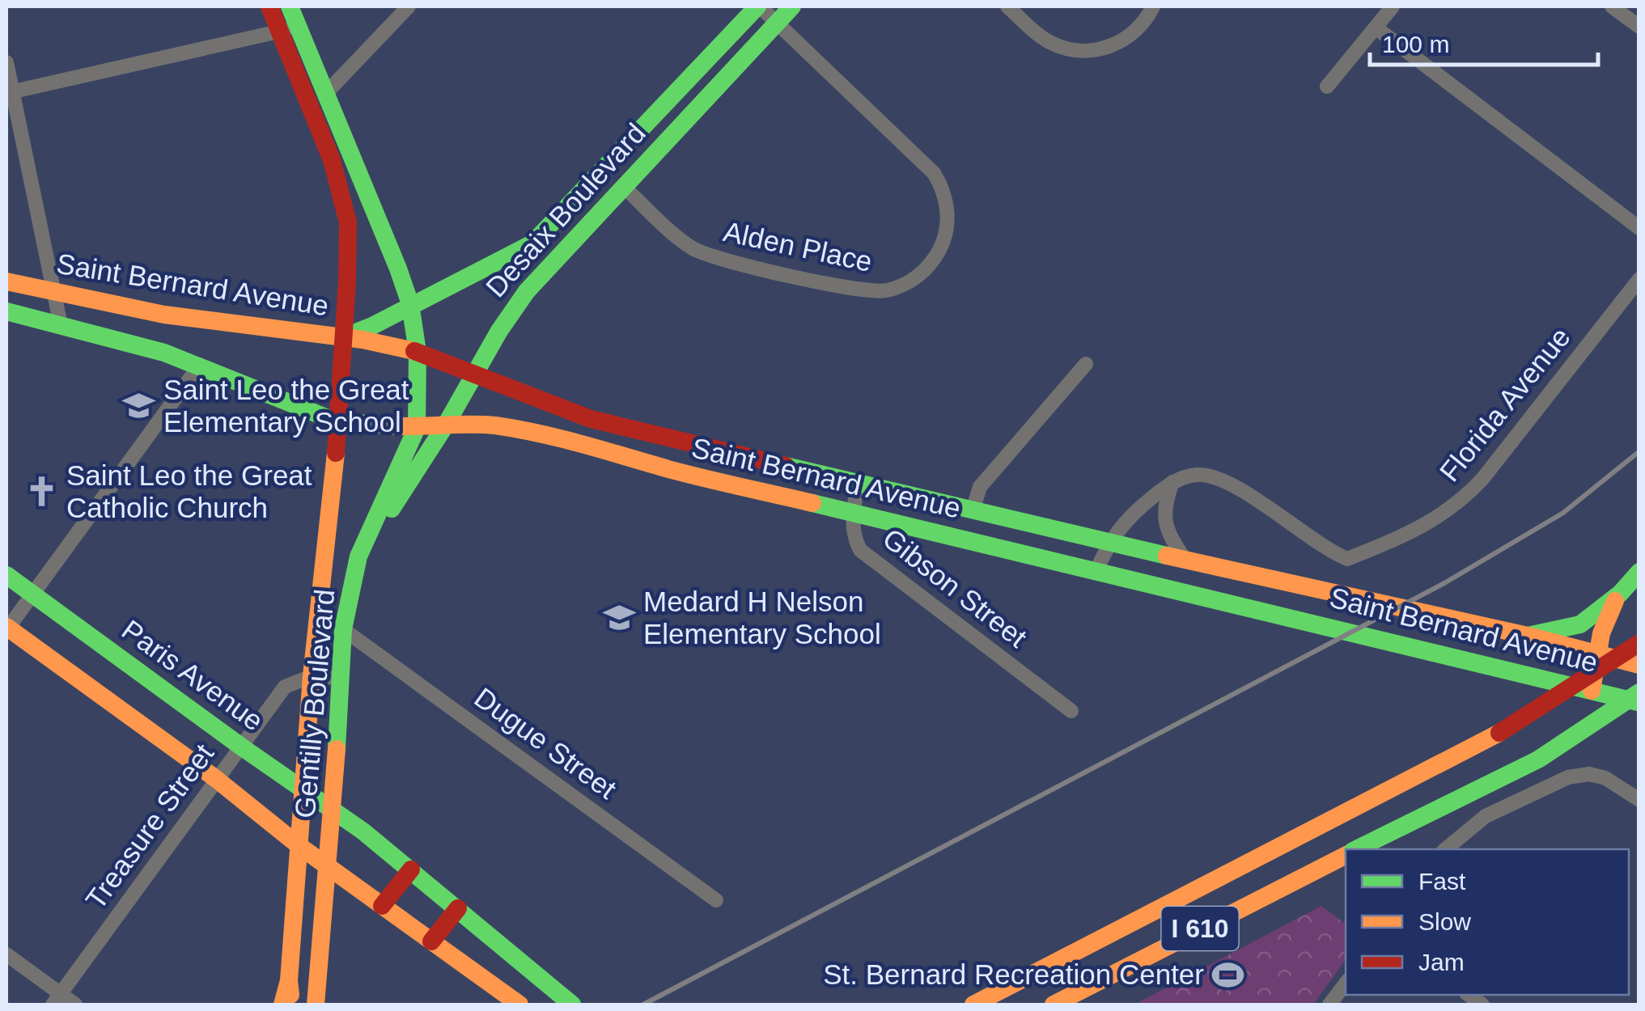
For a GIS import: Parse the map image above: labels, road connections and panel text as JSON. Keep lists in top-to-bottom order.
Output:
{
  "streets": {
    "main road": [
      "Desaix Boulevard",
      "Saint Bernard Avenue",
      "Paris Avenue",
      "Gentilly Boulevard",
      "I 610"
    ],
    "street": [
      "Alden Place",
      "Florida Avenue",
      "Gibson Street",
      "Dugue Street",
      "Treasure Street"
    ]
  },
  "crossings": [
    ["Desaix Boulevard", "Alden Place"],
    ["Desaix Boulevard", "Saint Bernard Avenue"],
    ["Desaix Boulevard", "Gentilly Boulevard"],
    ["Saint Bernard Avenue", "Gibson Street"],
    ["Saint Bernard Avenue", "Gentilly Boulevard"],
    ["Paris Avenue", "Gentilly Boulevard"],
    ["Paris Avenue", "Treasure Street"],
    ["Gentilly Boulevard", "Dugue Street"],
    ["Gentilly Boulevard", "Treasure Street"]
  ],
  "places": {
    "school or university": ["Saint Leo the Great Elementary School", "Medard H Nelson Elementary School"],
    "church": ["Saint Leo the Great Catholic Church"],
    "sports": ["St. Bernard Recreation Center"]
  },
  "legend": ["Fast", "Slow", "Jam"],
  "scale_bar": "100 m"
}
